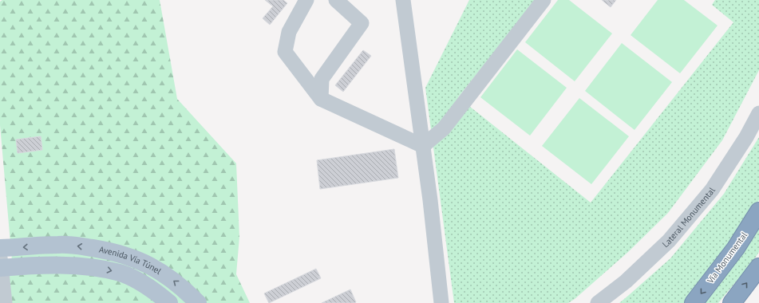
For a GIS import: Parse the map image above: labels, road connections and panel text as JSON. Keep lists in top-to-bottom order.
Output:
{
  "streets": {
    "highway": ["Vía Monumental"],
    "main road": ["Avenida Vía Túnel"],
    "street": ["Lateral Monumental"]
  }
}
